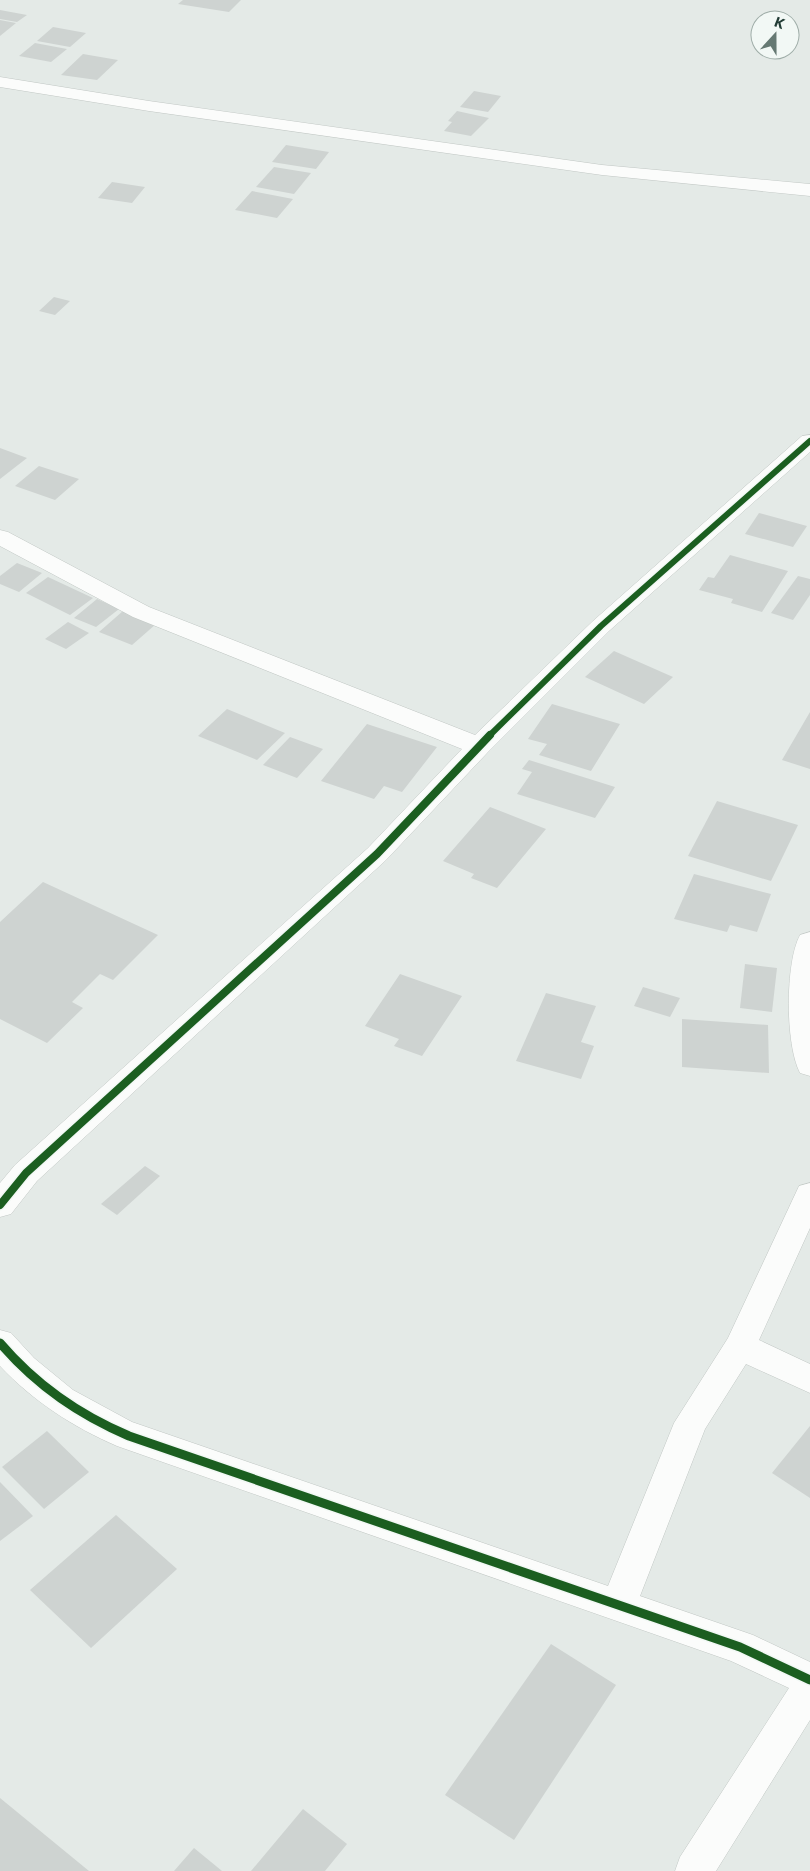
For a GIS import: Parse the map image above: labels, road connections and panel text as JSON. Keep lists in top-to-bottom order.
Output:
{
  "north": "top"
}
